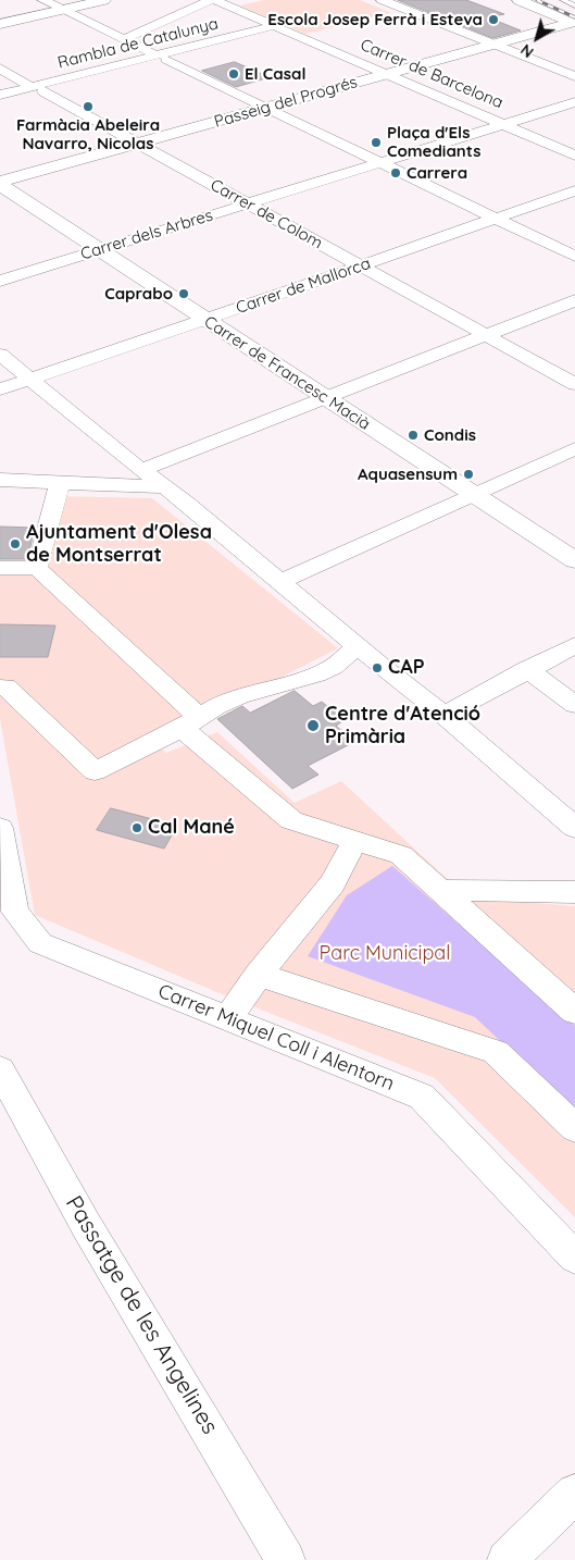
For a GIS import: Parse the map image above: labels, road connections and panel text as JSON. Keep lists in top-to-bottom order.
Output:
{
  "streets": {
    "street": [
      "Rambla de Catalunya",
      "Carrer de Barcelona",
      "Passeig del Progrés",
      "Carrer de Colom",
      "Carrer dels Arbres",
      "Carrer de Mallorca",
      "Carrer de Francesc Macià",
      "Carrer Miquel Coll i Alentorn",
      "Passatge de les Angelines"
    ]
  },
  "crossings": [
    ["Rambla de Catalunya", "Carrer de Barcelona"],
    ["Carrer de Barcelona", "Passeig del Progrés"],
    ["Carrer de Barcelona", "Carrer dels Arbres"],
    ["Passeig del Progrés", "Carrer de Colom"],
    ["Passeig del Progrés", "Carrer de Francesc Macià"],
    ["Carrer de Colom", "Carrer dels Arbres"],
    ["Carrer de Colom", "Carrer de Mallorca"],
    ["Carrer dels Arbres", "Carrer de Francesc Macià"],
    ["Carrer de Mallorca", "Carrer de Francesc Macià"]
  ],
  "parks": ["Parc Municipal"],
  "places": [
    "Escola Josep Ferrà i Esteva",
    "El Casal",
    "Farmàcia Abeleira Navarro, Nicolas",
    "Plaça d'Els Comediants",
    "Carrera",
    "Caprabo",
    "Condis",
    "Aquasensum",
    "Ajuntament d'Olesa de Montserrat",
    "CAP",
    "Centre d'Atenció Primària",
    "Cal Mané"
  ],
  "north": "bottom left"
}
